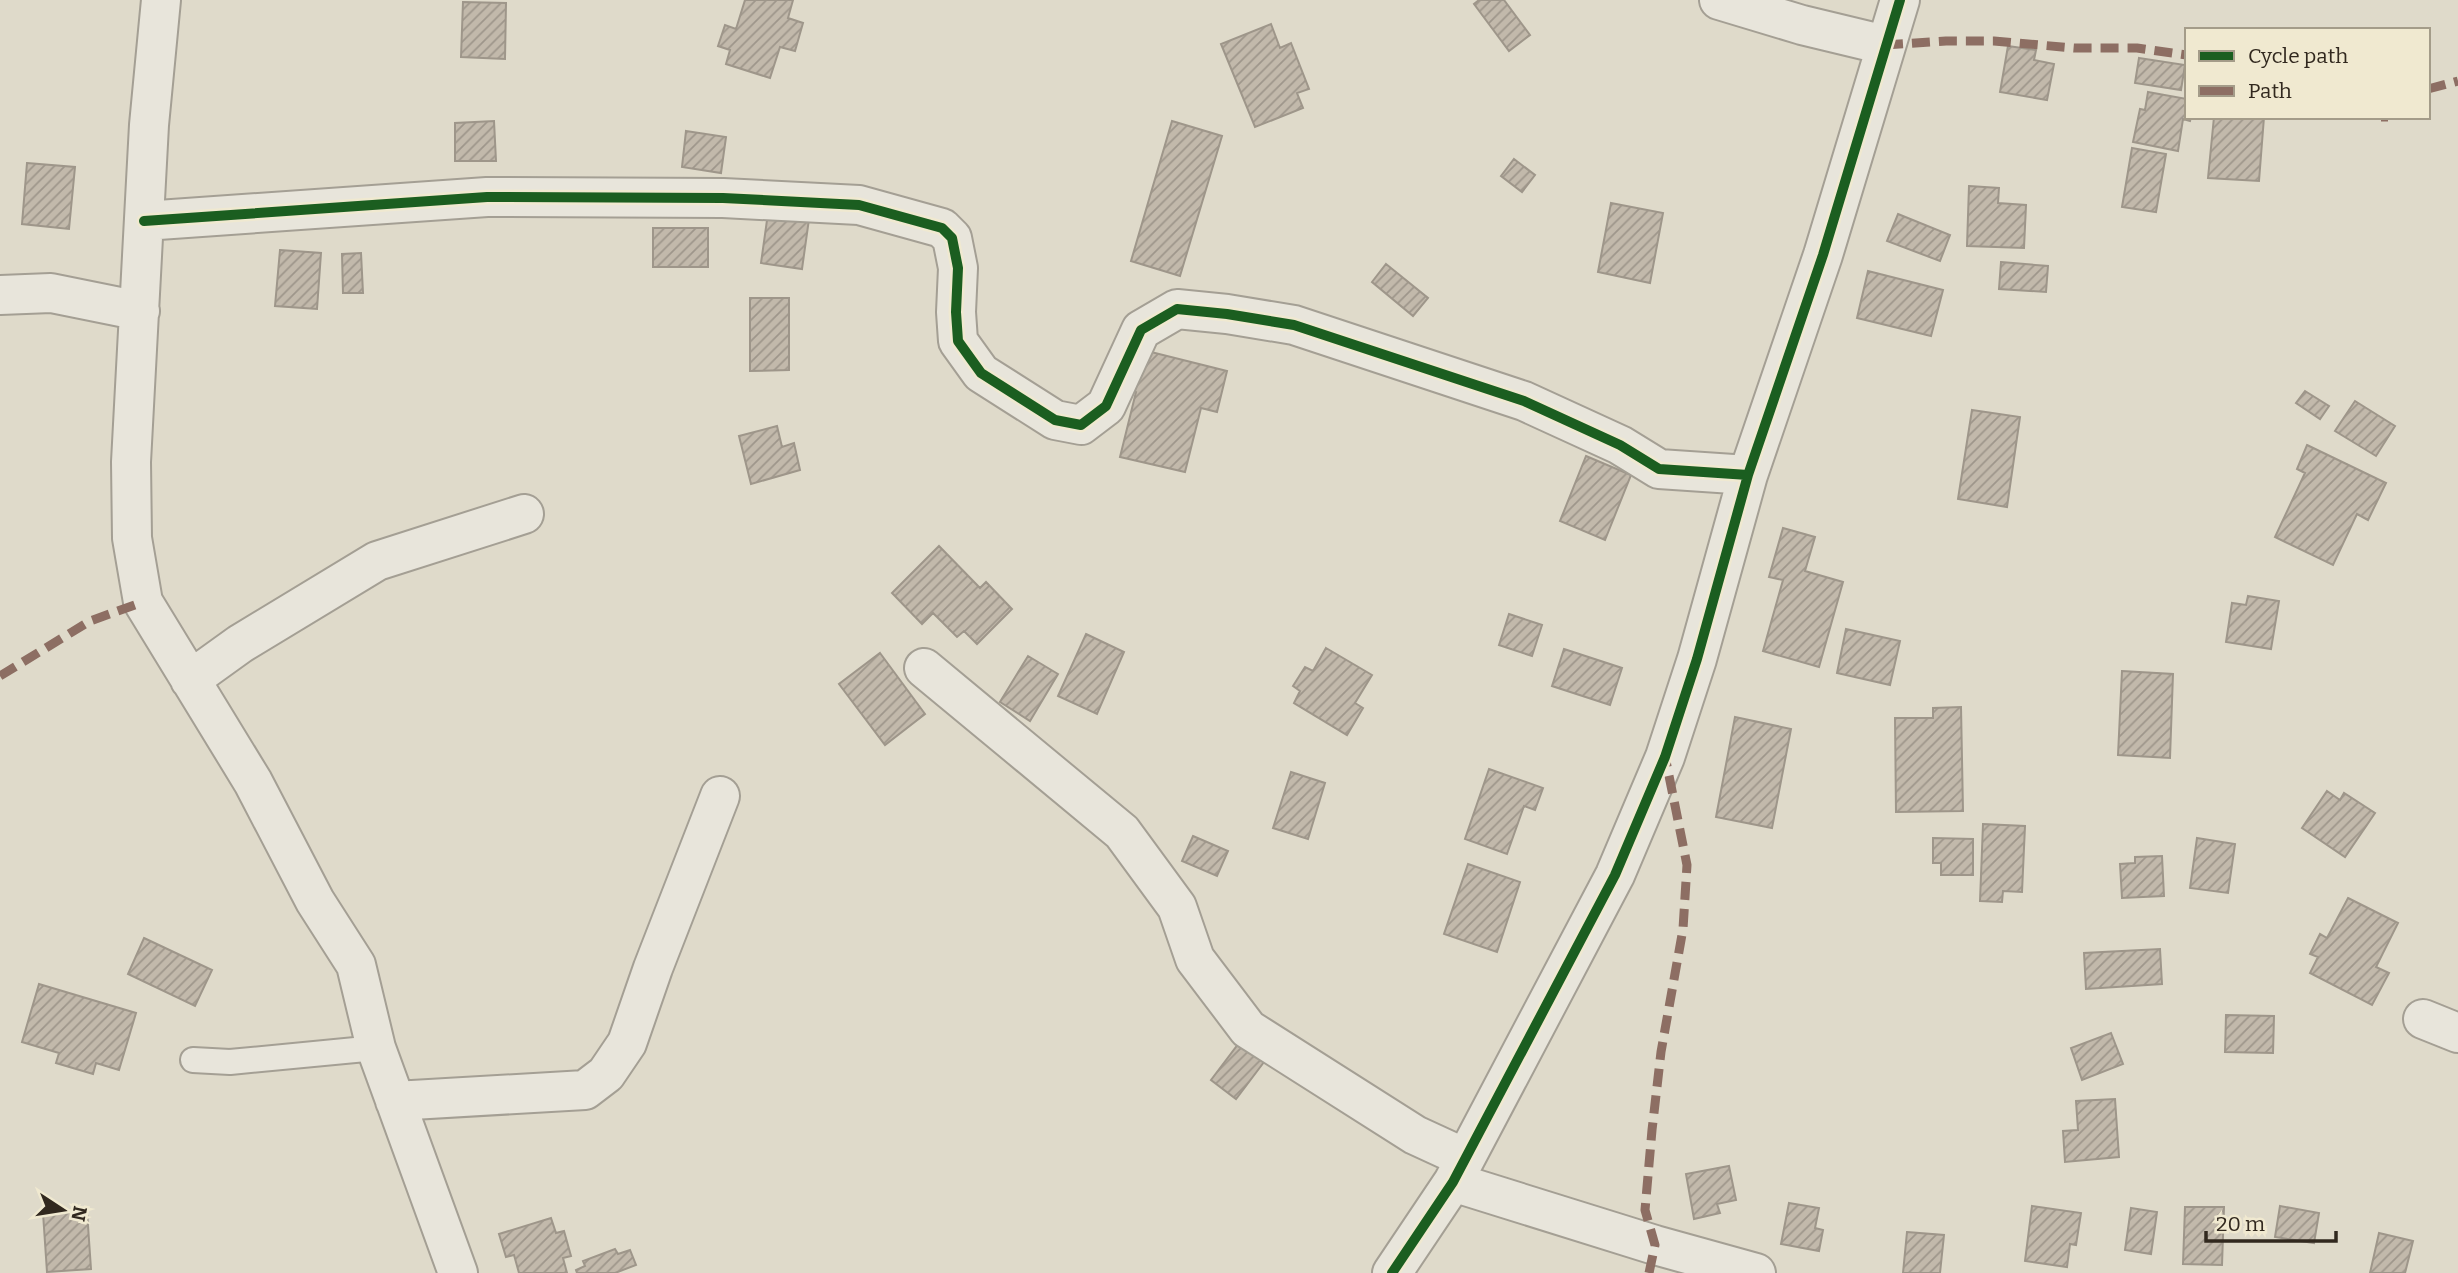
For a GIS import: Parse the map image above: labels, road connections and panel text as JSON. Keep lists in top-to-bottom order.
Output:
{
  "legend": ["Cycle path", "Path"],
  "scale_bar": "20 m",
  "north": "right"
}
